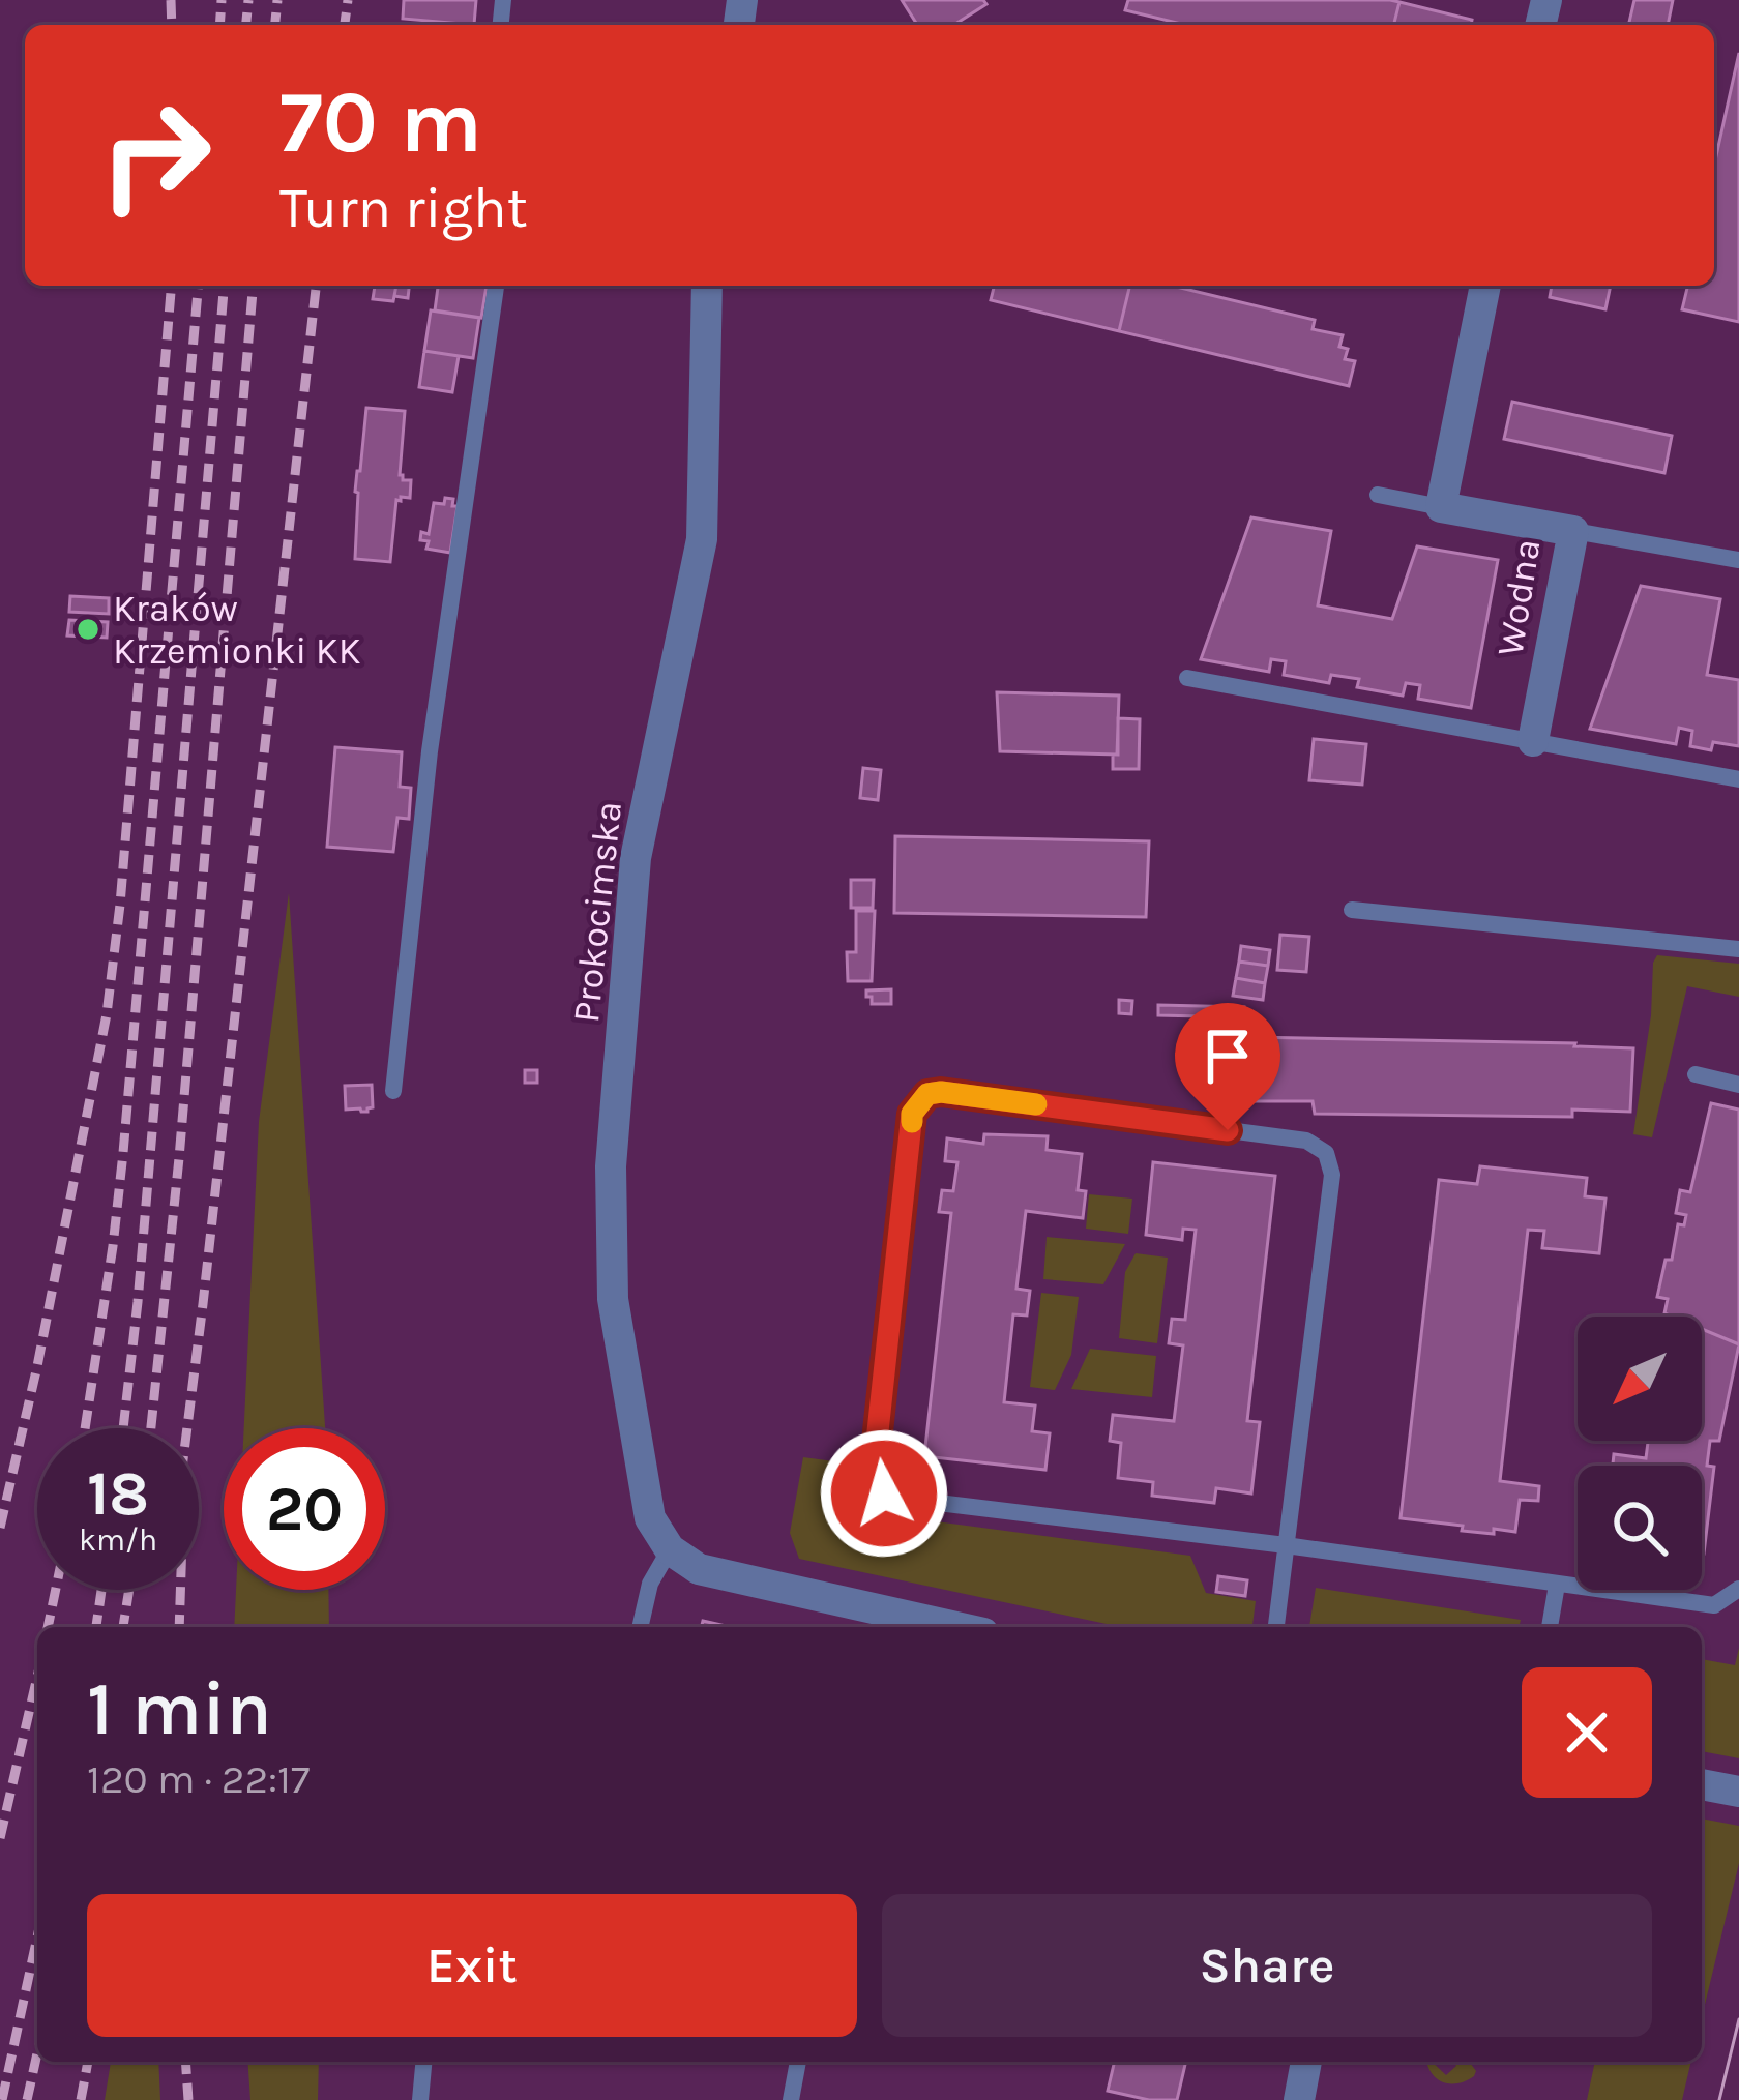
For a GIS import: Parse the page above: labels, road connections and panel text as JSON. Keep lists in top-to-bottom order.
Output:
{
  "streets": {
    "street": ["Wodna", "Prokocimska"]
  },
  "places": ["Kraków Krzemionki KK"],
  "north": "bottom left",
  "page": {
    "turn": ["70 m", "Turn right"],
    "speed": "18 km/h",
    "limit": "20",
    "heading": ["1 min", "120 m · 22:17"],
    "buttons": ["Exit", "Share"]
  }
}
